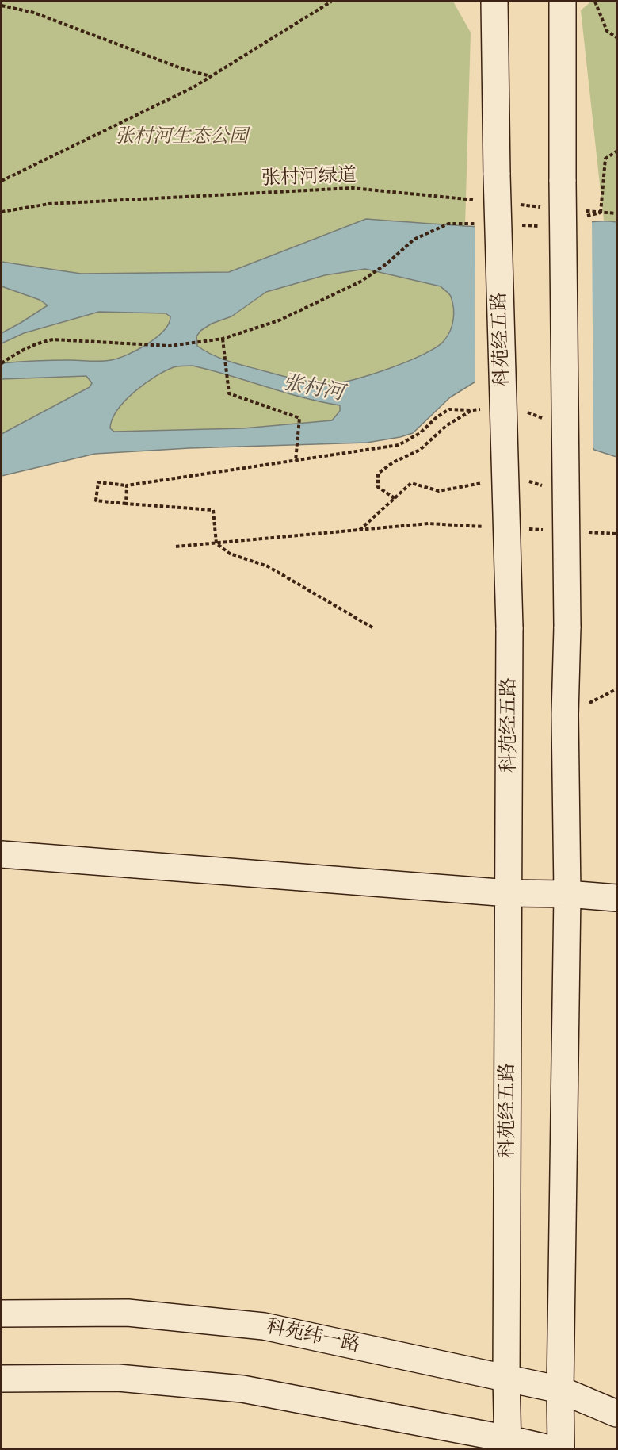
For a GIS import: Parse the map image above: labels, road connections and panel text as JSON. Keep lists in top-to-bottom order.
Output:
{
  "streets": {
    "main road": ["科苑经五路", "科苑纬一路"],
    "path": ["张村河绿道"]
  },
  "crossings": [
    ["科苑经五路", "科苑纬一路"]
  ],
  "water": ["张村河"],
  "parks": ["张村河生态公园"]
}
